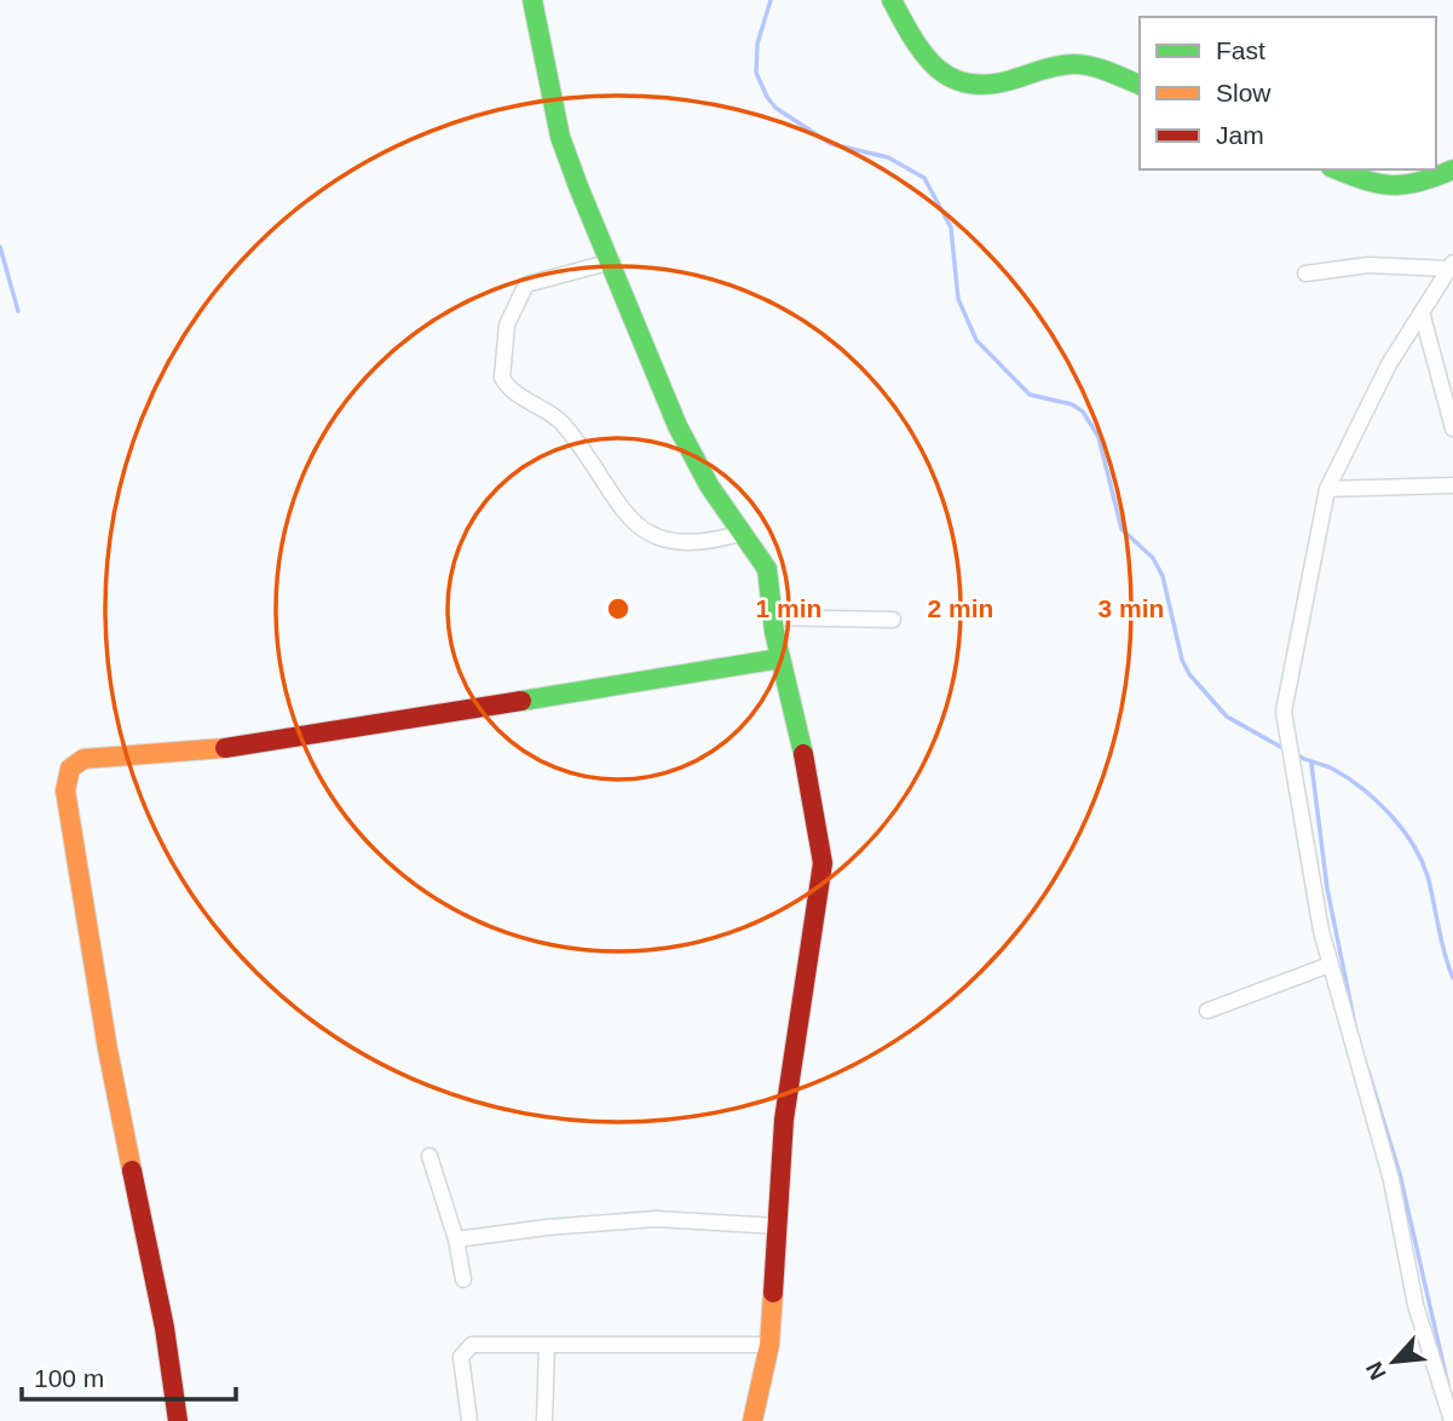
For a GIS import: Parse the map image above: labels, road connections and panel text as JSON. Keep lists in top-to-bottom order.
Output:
{
  "legend": ["Fast", "Slow", "Jam"],
  "scale_bar": "100 m",
  "north": "bottom left",
  "rings": ["1 min", "2 min", "3 min"]
}
